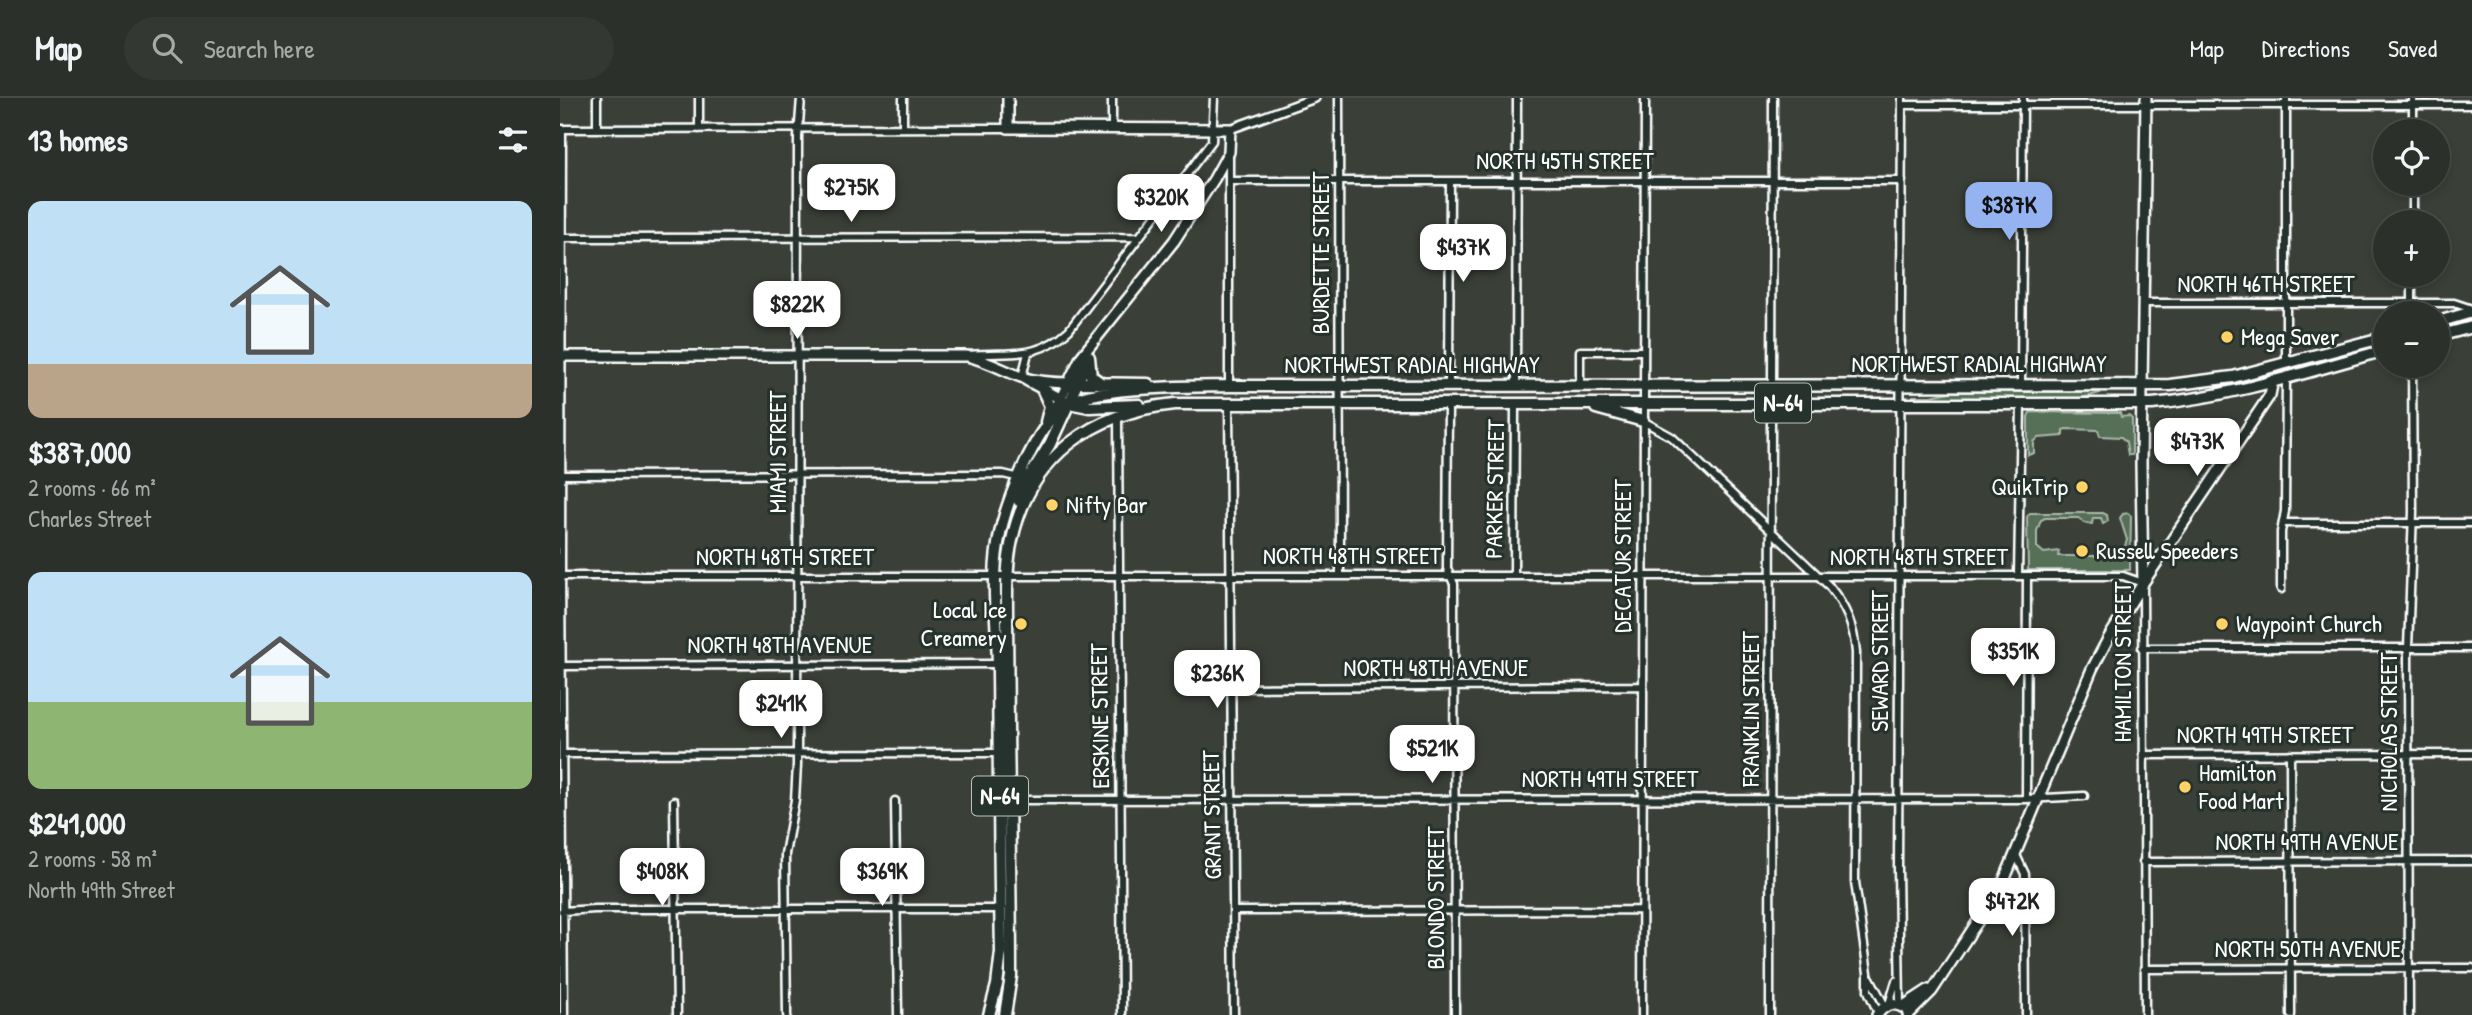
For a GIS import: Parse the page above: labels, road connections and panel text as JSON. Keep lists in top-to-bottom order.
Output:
{
  "streets": {
    "main road": ["NORTHWEST RADIAL HIGHWAY", "N-64", "HAMILTON STREET"],
    "street": [
      "NORTH 45TH STREET",
      "BURDETTE STREET",
      "NORTH 46TH STREET",
      "MIAMI STREET",
      "PARKER STREET",
      "NORTH 48TH STREET",
      "DECATUR STREET",
      "NORTH 48TH AVENUE",
      "SEWARD STREET",
      "FRANKLIN STREET",
      "ERSKINE STREET",
      "NICHOLAS STREET",
      "NORTH 49TH STREET",
      "GRANT STREET",
      "NORTH 49TH AVENUE",
      "BLONDO STREET",
      "NORTH 50TH AVENUE"
    ]
  },
  "crossings": [
    ["NORTH 45TH STREET", "BURDETTE STREET"],
    ["NORTH 45TH STREET", "PARKER STREET"],
    ["NORTH 45TH STREET", "DECATUR STREET"],
    ["NORTH 45TH STREET", "SEWARD STREET"],
    ["BURDETTE STREET", "NORTHWEST RADIAL HIGHWAY"],
    ["BURDETTE STREET", "NORTH 48TH STREET"],
    ["NORTH 46TH STREET", "HAMILTON STREET"],
    ["NORTHWEST RADIAL HIGHWAY", "PARKER STREET"],
    ["NORTHWEST RADIAL HIGHWAY", "NORTH 48TH STREET"],
    ["NORTHWEST RADIAL HIGHWAY", "DECATUR STREET"],
    ["NORTHWEST RADIAL HIGHWAY", "NORTH 48TH AVENUE"],
    ["NORTHWEST RADIAL HIGHWAY", "SEWARD STREET"],
    ["NORTHWEST RADIAL HIGHWAY", "HAMILTON STREET"],
    ["NORTHWEST RADIAL HIGHWAY", "FRANKLIN STREET"],
    ["NORTHWEST RADIAL HIGHWAY", "ERSKINE STREET"],
    ["NORTHWEST RADIAL HIGHWAY", "NORTH 49TH STREET"],
    ["NORTHWEST RADIAL HIGHWAY", "GRANT STREET"],
    ["NORTHWEST RADIAL HIGHWAY", "BLONDO STREET"],
    ["MIAMI STREET", "NORTH 48TH STREET"],
    ["MIAMI STREET", "NORTH 48TH AVENUE"],
    ["PARKER STREET", "NORTH 48TH STREET"],
    ["NORTH 48TH STREET", "DECATUR STREET"],
    ["NORTH 48TH STREET", "SEWARD STREET"],
    ["NORTH 48TH STREET", "HAMILTON STREET"],
    ["NORTH 48TH STREET", "FRANKLIN STREET"],
    ["NORTH 48TH STREET", "ERSKINE STREET"],
    ["NORTH 48TH STREET", "GRANT STREET"],
    ["NORTH 48TH STREET", "BLONDO STREET"],
    ["DECATUR STREET", "NORTH 48TH AVENUE"],
    ["DECATUR STREET", "NORTH 49TH STREET"],
    ["NORTH 48TH AVENUE", "GRANT STREET"],
    ["NORTH 48TH AVENUE", "BLONDO STREET"],
    ["SEWARD STREET", "NORTH 49TH STREET"],
    ["HAMILTON STREET", "NORTH 49TH STREET"],
    ["HAMILTON STREET", "NORTH 49TH AVENUE"],
    ["HAMILTON STREET", "NORTH 50TH AVENUE"],
    ["FRANKLIN STREET", "NORTH 49TH STREET"],
    ["ERSKINE STREET", "NORTH 49TH STREET"],
    ["NICHOLAS STREET", "NORTH 49TH STREET"],
    ["NICHOLAS STREET", "NORTH 49TH AVENUE"],
    ["NICHOLAS STREET", "NORTH 50TH AVENUE"],
    ["NORTH 49TH STREET", "GRANT STREET"],
    ["NORTH 49TH STREET", "BLONDO STREET"]
  ],
  "places": [
    "Mega Saver",
    "QuikTrip",
    "Nifty Bar",
    "Russell Speeders",
    "Local Ice Creamery",
    "Waypoint Church",
    "Hamilton Food Mart"
  ],
  "page": {
    "header": "Map",
    "search": "Search here",
    "nav": ["Map", "Directions", "Saved"],
    "heading": "13 homes",
    "map_buttons": ["+", "−"],
    "price": [
      "$275K",
      "$320K",
      "$387K",
      "$437K",
      "$822K",
      "$473K",
      "$351K",
      "$236K",
      "$241K",
      "$521K",
      "$408K",
      "$369K",
      "$472K"
    ],
    "list": [
      {
        "name": "$387,000",
        "note": "2 rooms · 66 m² · Charles Street"
      },
      {
        "name": "$241,000",
        "note": "2 rooms · 58 m² · North 49th Street"
      }
    ]
  }
}
